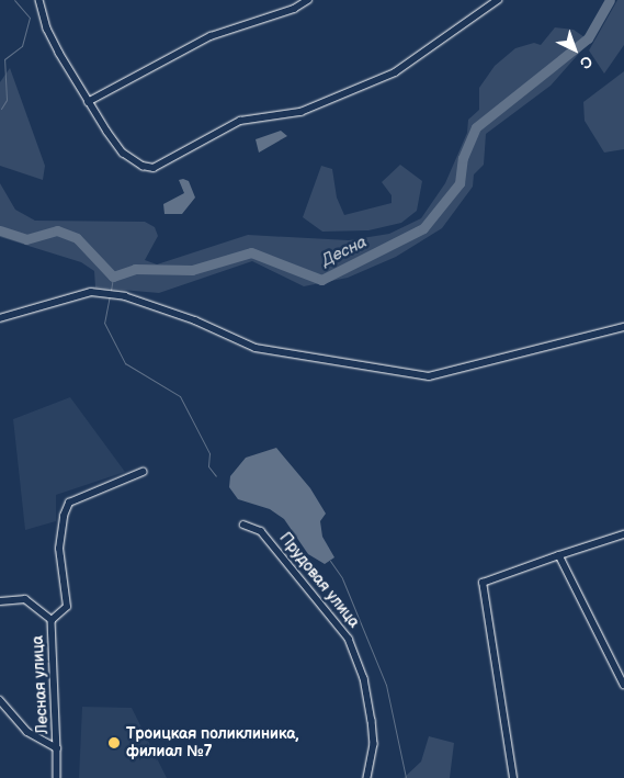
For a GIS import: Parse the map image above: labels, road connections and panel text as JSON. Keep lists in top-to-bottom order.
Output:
{
  "streets": {
    "street": ["Прудовая улица", "Лесная улица"]
  },
  "water": ["Десна"],
  "places": ["Троицкая поликлиника, филиал №7"],
  "north": "bottom right"
}
